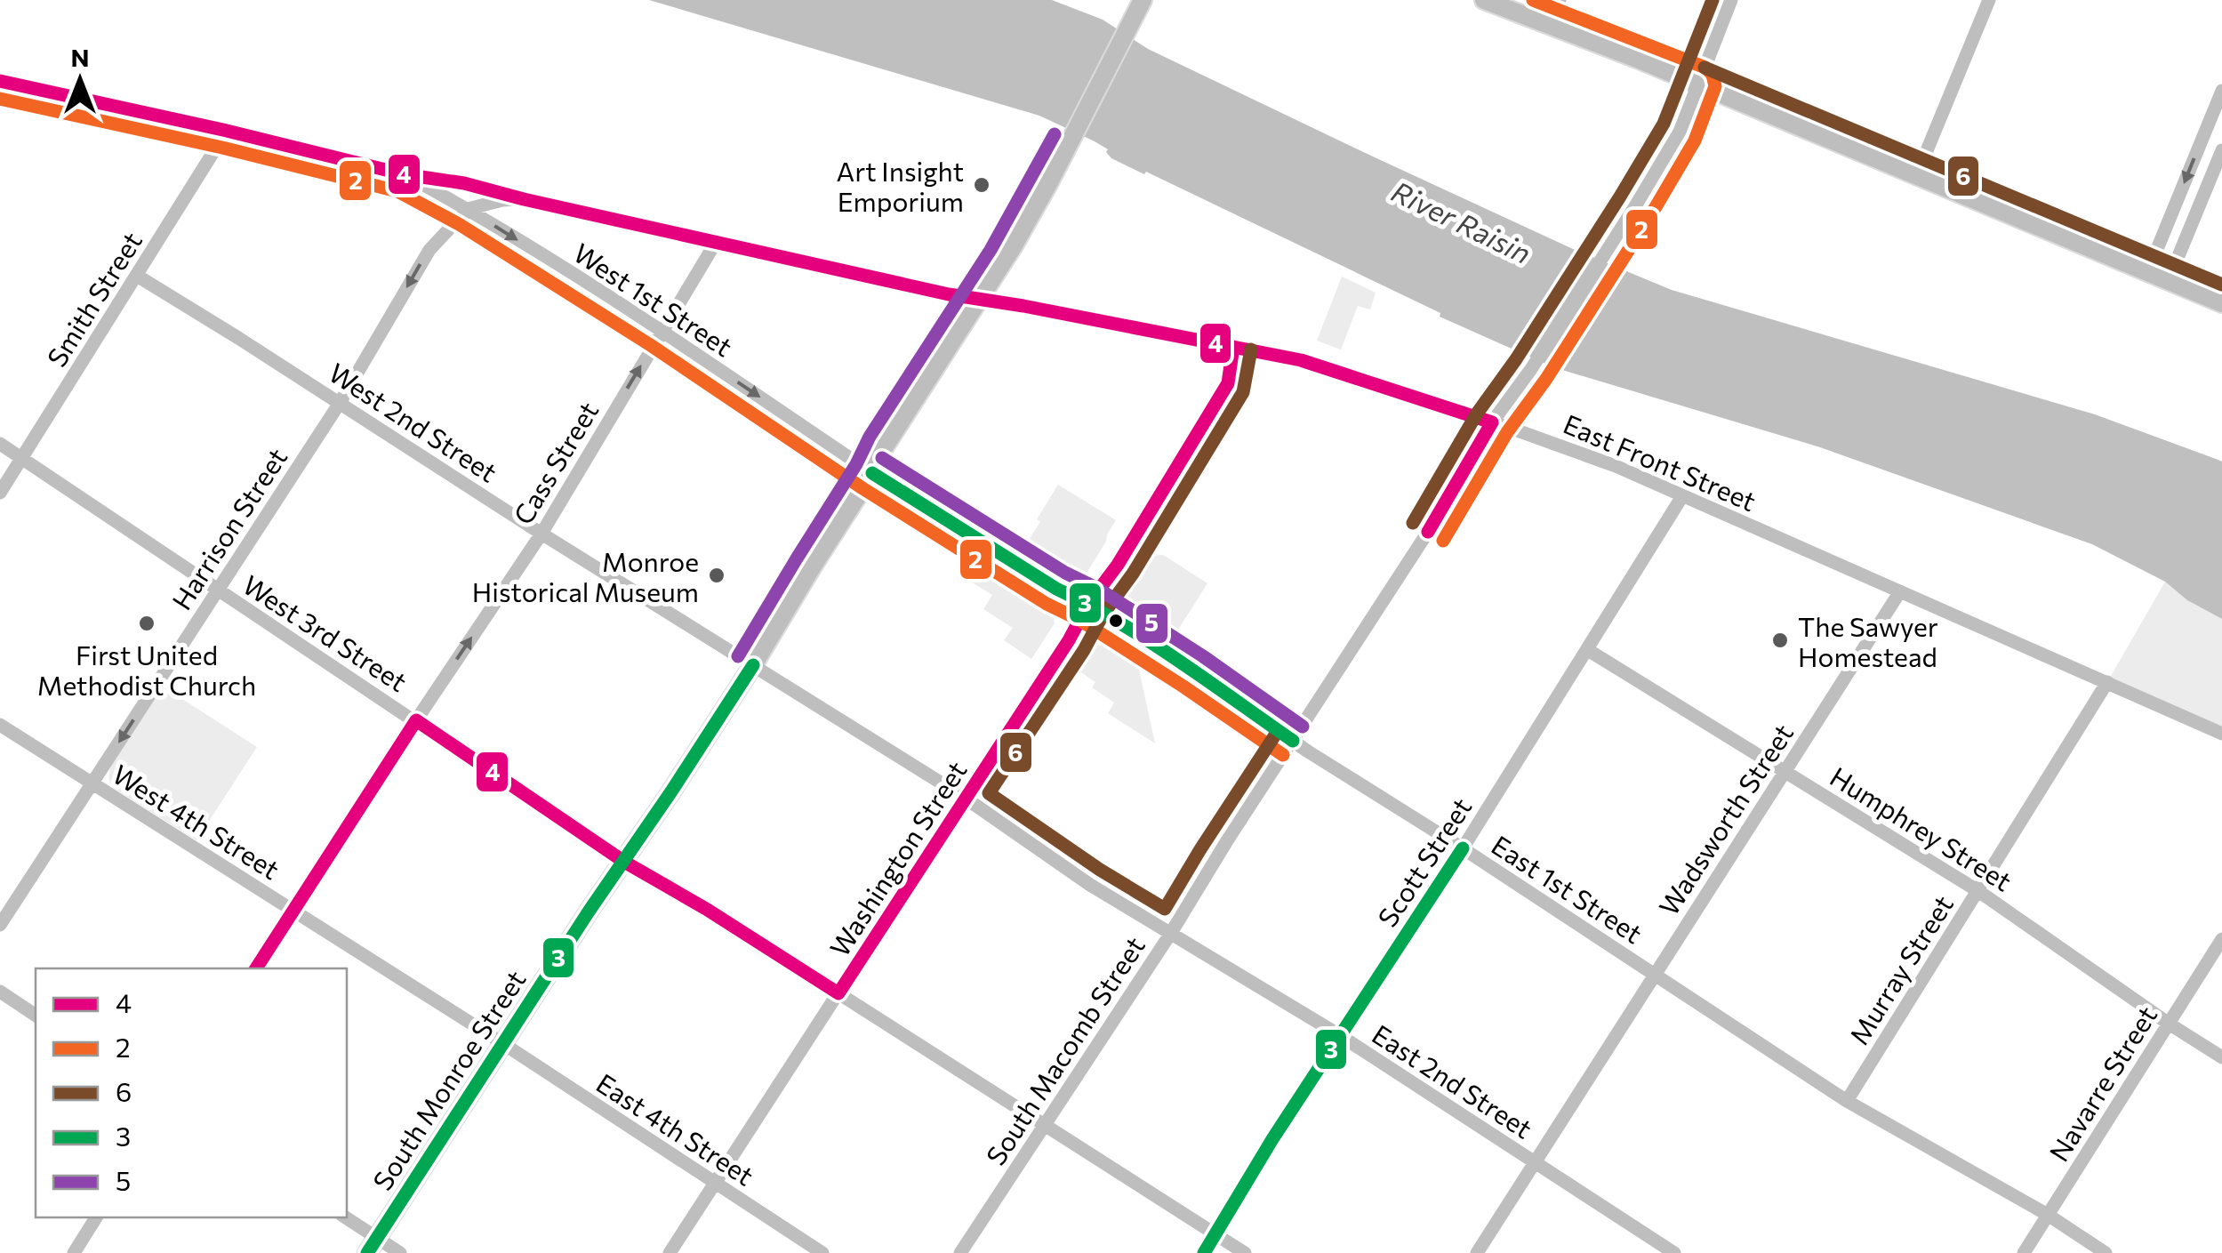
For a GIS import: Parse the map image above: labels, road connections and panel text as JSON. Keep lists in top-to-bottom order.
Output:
{
  "streets": {
    "main road": ["South Monroe Street"],
    "street": [
      "Smith Street",
      "West 1st Street",
      "West 2nd Street",
      "East Front Street",
      "Cass Street",
      "Harrison Street",
      "West 3rd Street",
      "Wadsworth Street",
      "West 4th Street",
      "Humphrey Street",
      "Washington Street",
      "Scott Street",
      "East 1st Street",
      "Murray Street",
      "South Macomb Street",
      "East 2nd Street",
      "Navarre Street",
      "East 4th Street"
    ]
  },
  "crossings": [
    ["Smith Street", "West 2nd Street"],
    ["Smith Street", "West 3rd Street"],
    ["West 1st Street", "East Front Street"],
    ["West 1st Street", "Cass Street"],
    ["West 1st Street", "Harrison Street"],
    ["West 1st Street", "East 1st Street"],
    ["West 1st Street", "South Monroe Street"],
    ["West 2nd Street", "Cass Street"],
    ["West 2nd Street", "Harrison Street"],
    ["West 2nd Street", "South Monroe Street"],
    ["West 2nd Street", "East 2nd Street"],
    ["East Front Street", "Cass Street"],
    ["East Front Street", "Wadsworth Street"],
    ["East Front Street", "Washington Street"],
    ["East Front Street", "Scott Street"],
    ["East Front Street", "Murray Street"],
    ["East Front Street", "South Macomb Street"],
    ["East Front Street", "South Monroe Street"],
    ["Cass Street", "West 3rd Street"],
    ["Cass Street", "West 4th Street"],
    ["Harrison Street", "West 3rd Street"],
    ["Harrison Street", "West 4th Street"],
    ["West 3rd Street", "Washington Street"],
    ["West 3rd Street", "Scott Street"],
    ["West 3rd Street", "South Macomb Street"],
    ["West 3rd Street", "South Monroe Street"],
    ["Wadsworth Street", "Humphrey Street"],
    ["Wadsworth Street", "East 1st Street"],
    ["Wadsworth Street", "East 2nd Street"],
    ["West 4th Street", "South Monroe Street"],
    ["West 4th Street", "East 4th Street"],
    ["Humphrey Street", "Scott Street"],
    ["Humphrey Street", "Murray Street"],
    ["Humphrey Street", "Navarre Street"],
    ["Washington Street", "East 1st Street"],
    ["Washington Street", "East 2nd Street"],
    ["Washington Street", "East 4th Street"],
    ["Scott Street", "East 1st Street"],
    ["Scott Street", "East 2nd Street"],
    ["East 1st Street", "Murray Street"],
    ["East 1st Street", "South Macomb Street"],
    ["East 1st Street", "South Monroe Street"],
    ["East 1st Street", "Navarre Street"],
    ["South Macomb Street", "East 2nd Street"],
    ["South Monroe Street", "East 2nd Street"],
    ["South Monroe Street", "East 4th Street"]
  ],
  "one_way": ["West 1st Street", "Cass Street", "Harrison Street"],
  "water": ["River Raisin"],
  "places": [
    "Art Insight Emporium",
    "Monroe Historical Museum",
    "First United Methodist Church",
    "The Sawyer Homestead"
  ],
  "lines": [
    "transit line 2",
    "transit line 6",
    "transit line 4",
    "transit line 5",
    "transit line 3"
  ],
  "legend": [
    "4",
    "2",
    "6",
    "3",
    "5"
  ],
  "north": "top"
}
